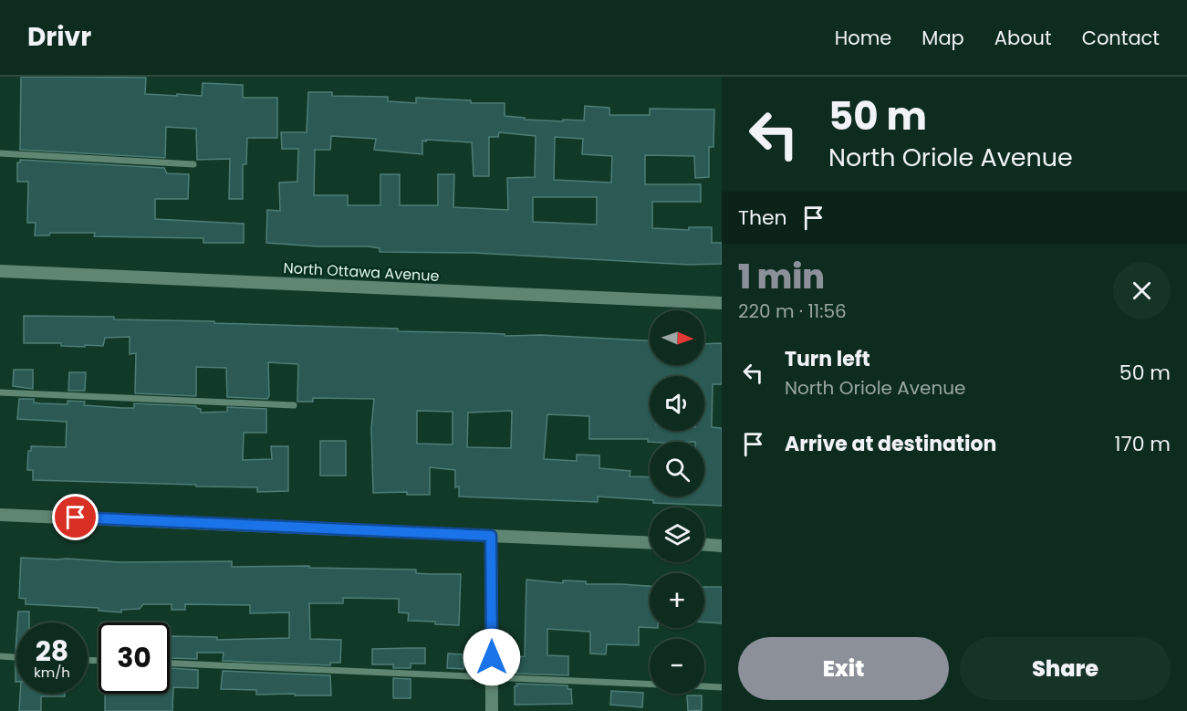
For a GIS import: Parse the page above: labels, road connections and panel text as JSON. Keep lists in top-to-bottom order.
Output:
{
  "streets": {
    "street": ["North Ottawa Avenue"]
  },
  "north": "right",
  "page": {
    "header": "Drivr",
    "nav": [
      "Home",
      "Map",
      "About",
      "Contact"
    ],
    "turn": ["50 m", "North Oriole Avenue"],
    "then": "Then",
    "heading": ["1 min", "220 m · 11:56"],
    "map_buttons": ["+", "−"],
    "list": [
      {
        "name": "Turn left",
        "note": "North Oriole Avenue",
        "value": "50 m"
      },
      {
        "name": "Arrive at destination",
        "value": "170 m"
      }
    ],
    "speed": "28 km/h",
    "limit": "30",
    "buttons": ["Exit", "Share"]
  }
}
